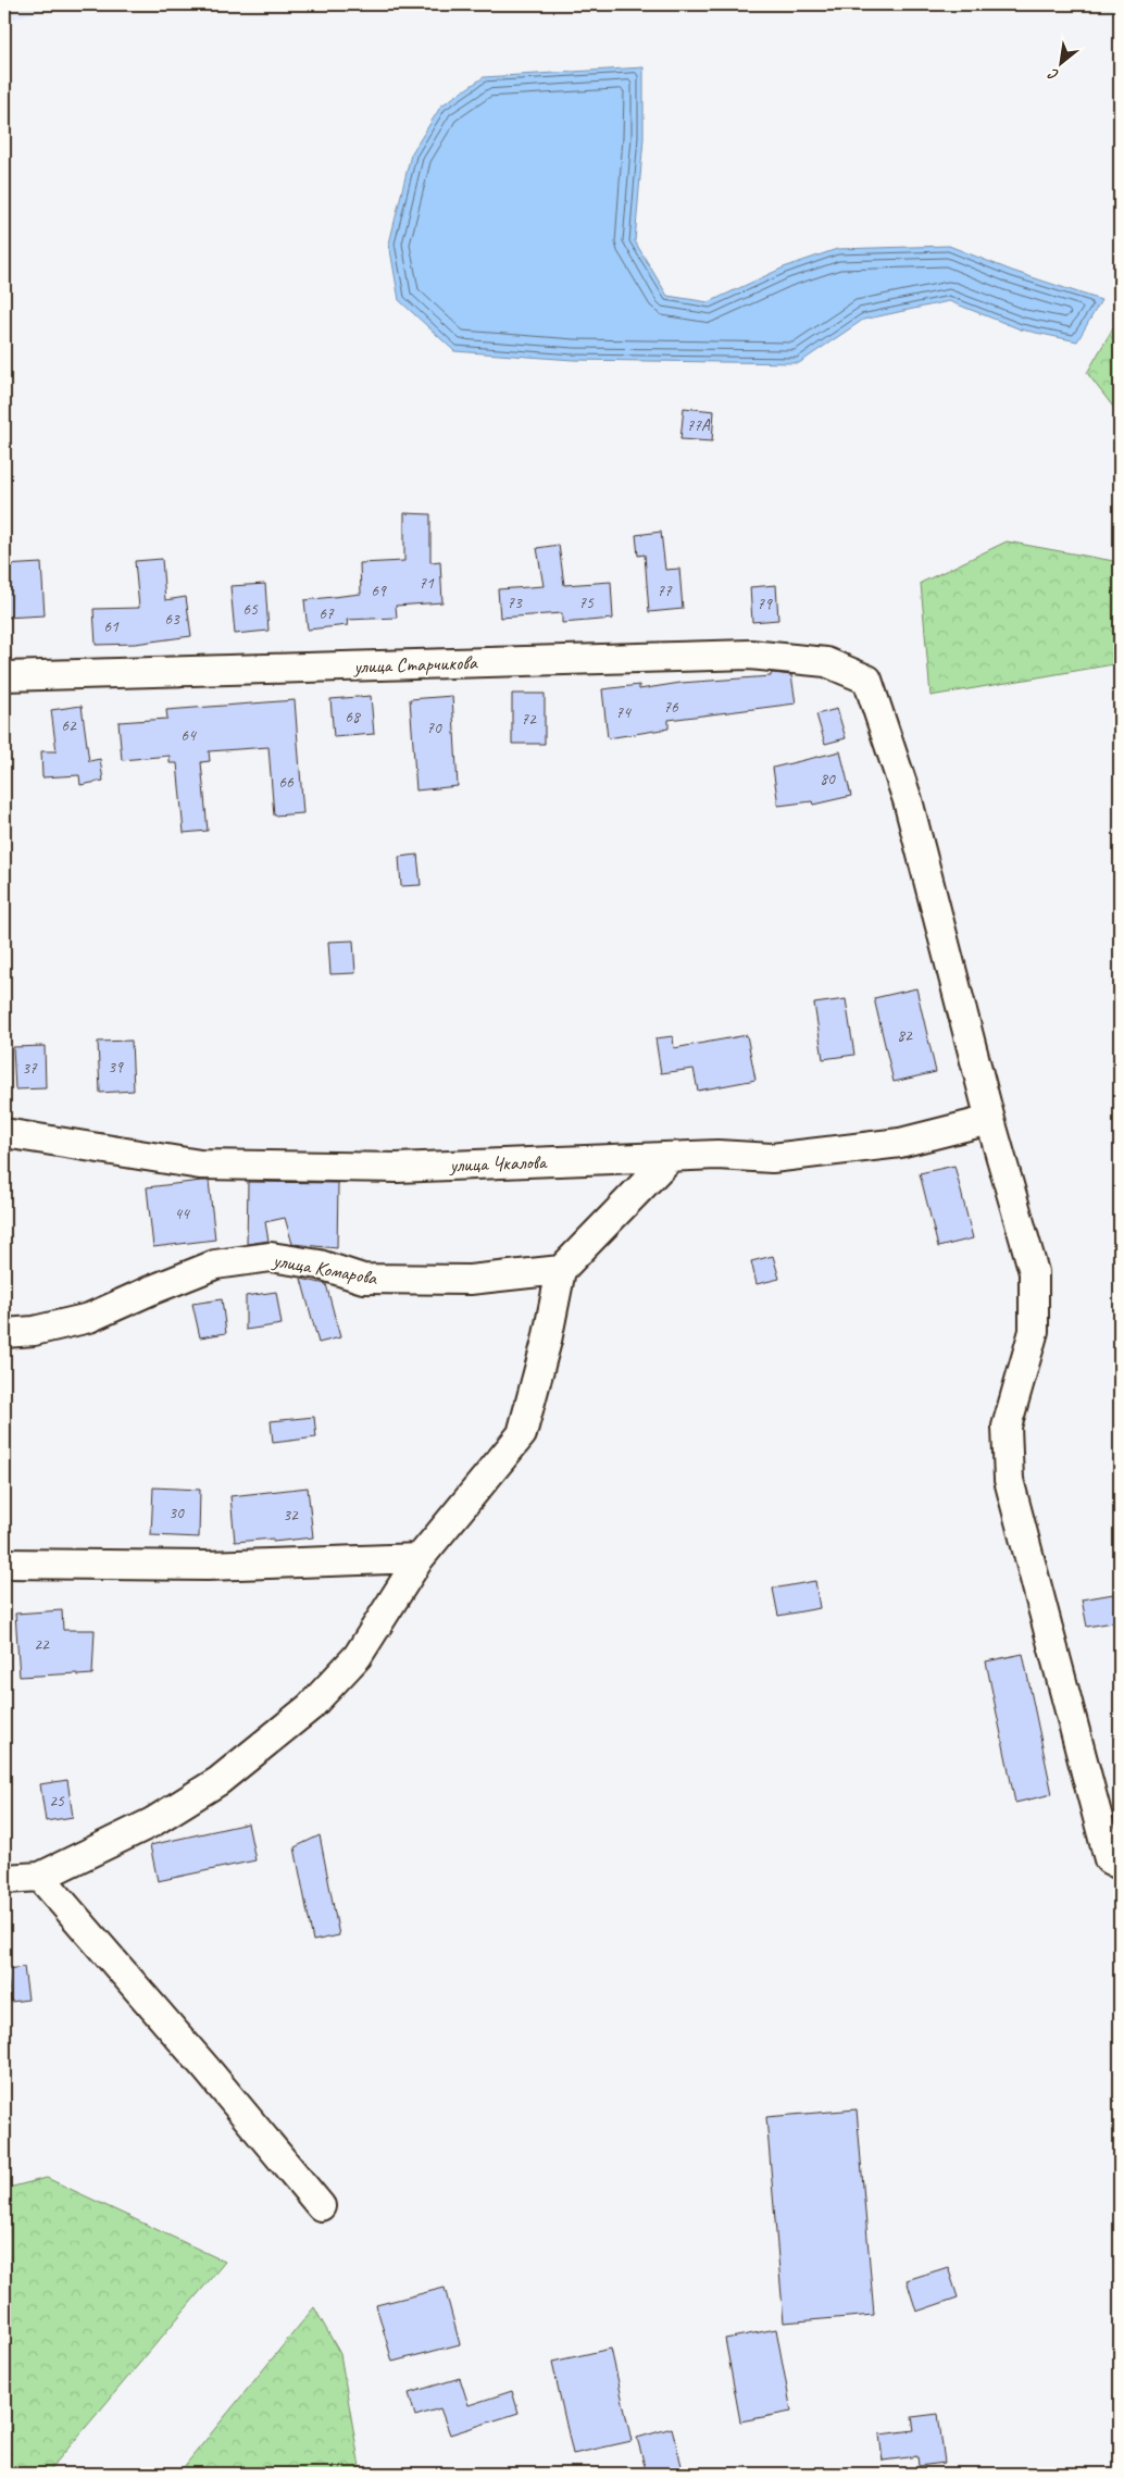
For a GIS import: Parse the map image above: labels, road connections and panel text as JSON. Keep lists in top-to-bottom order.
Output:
{
  "streets": {
    "street": ["улица Старчикова", "улица Чкалова", "улица Комарова"]
  },
  "crossings": [
    ["улица Старчикова", "улица Чкалова"]
  ],
  "house_numbers": [
    "77А",
    "71",
    "69",
    "77",
    "73",
    "75",
    "79",
    "65",
    "67",
    "63",
    "61",
    "76",
    "74",
    "68",
    "72",
    "62",
    "70",
    "64",
    "80",
    "66",
    "82",
    "39",
    "37",
    "44",
    "30",
    "32",
    "22",
    "25"
  ],
  "north": "bottom left"
}
